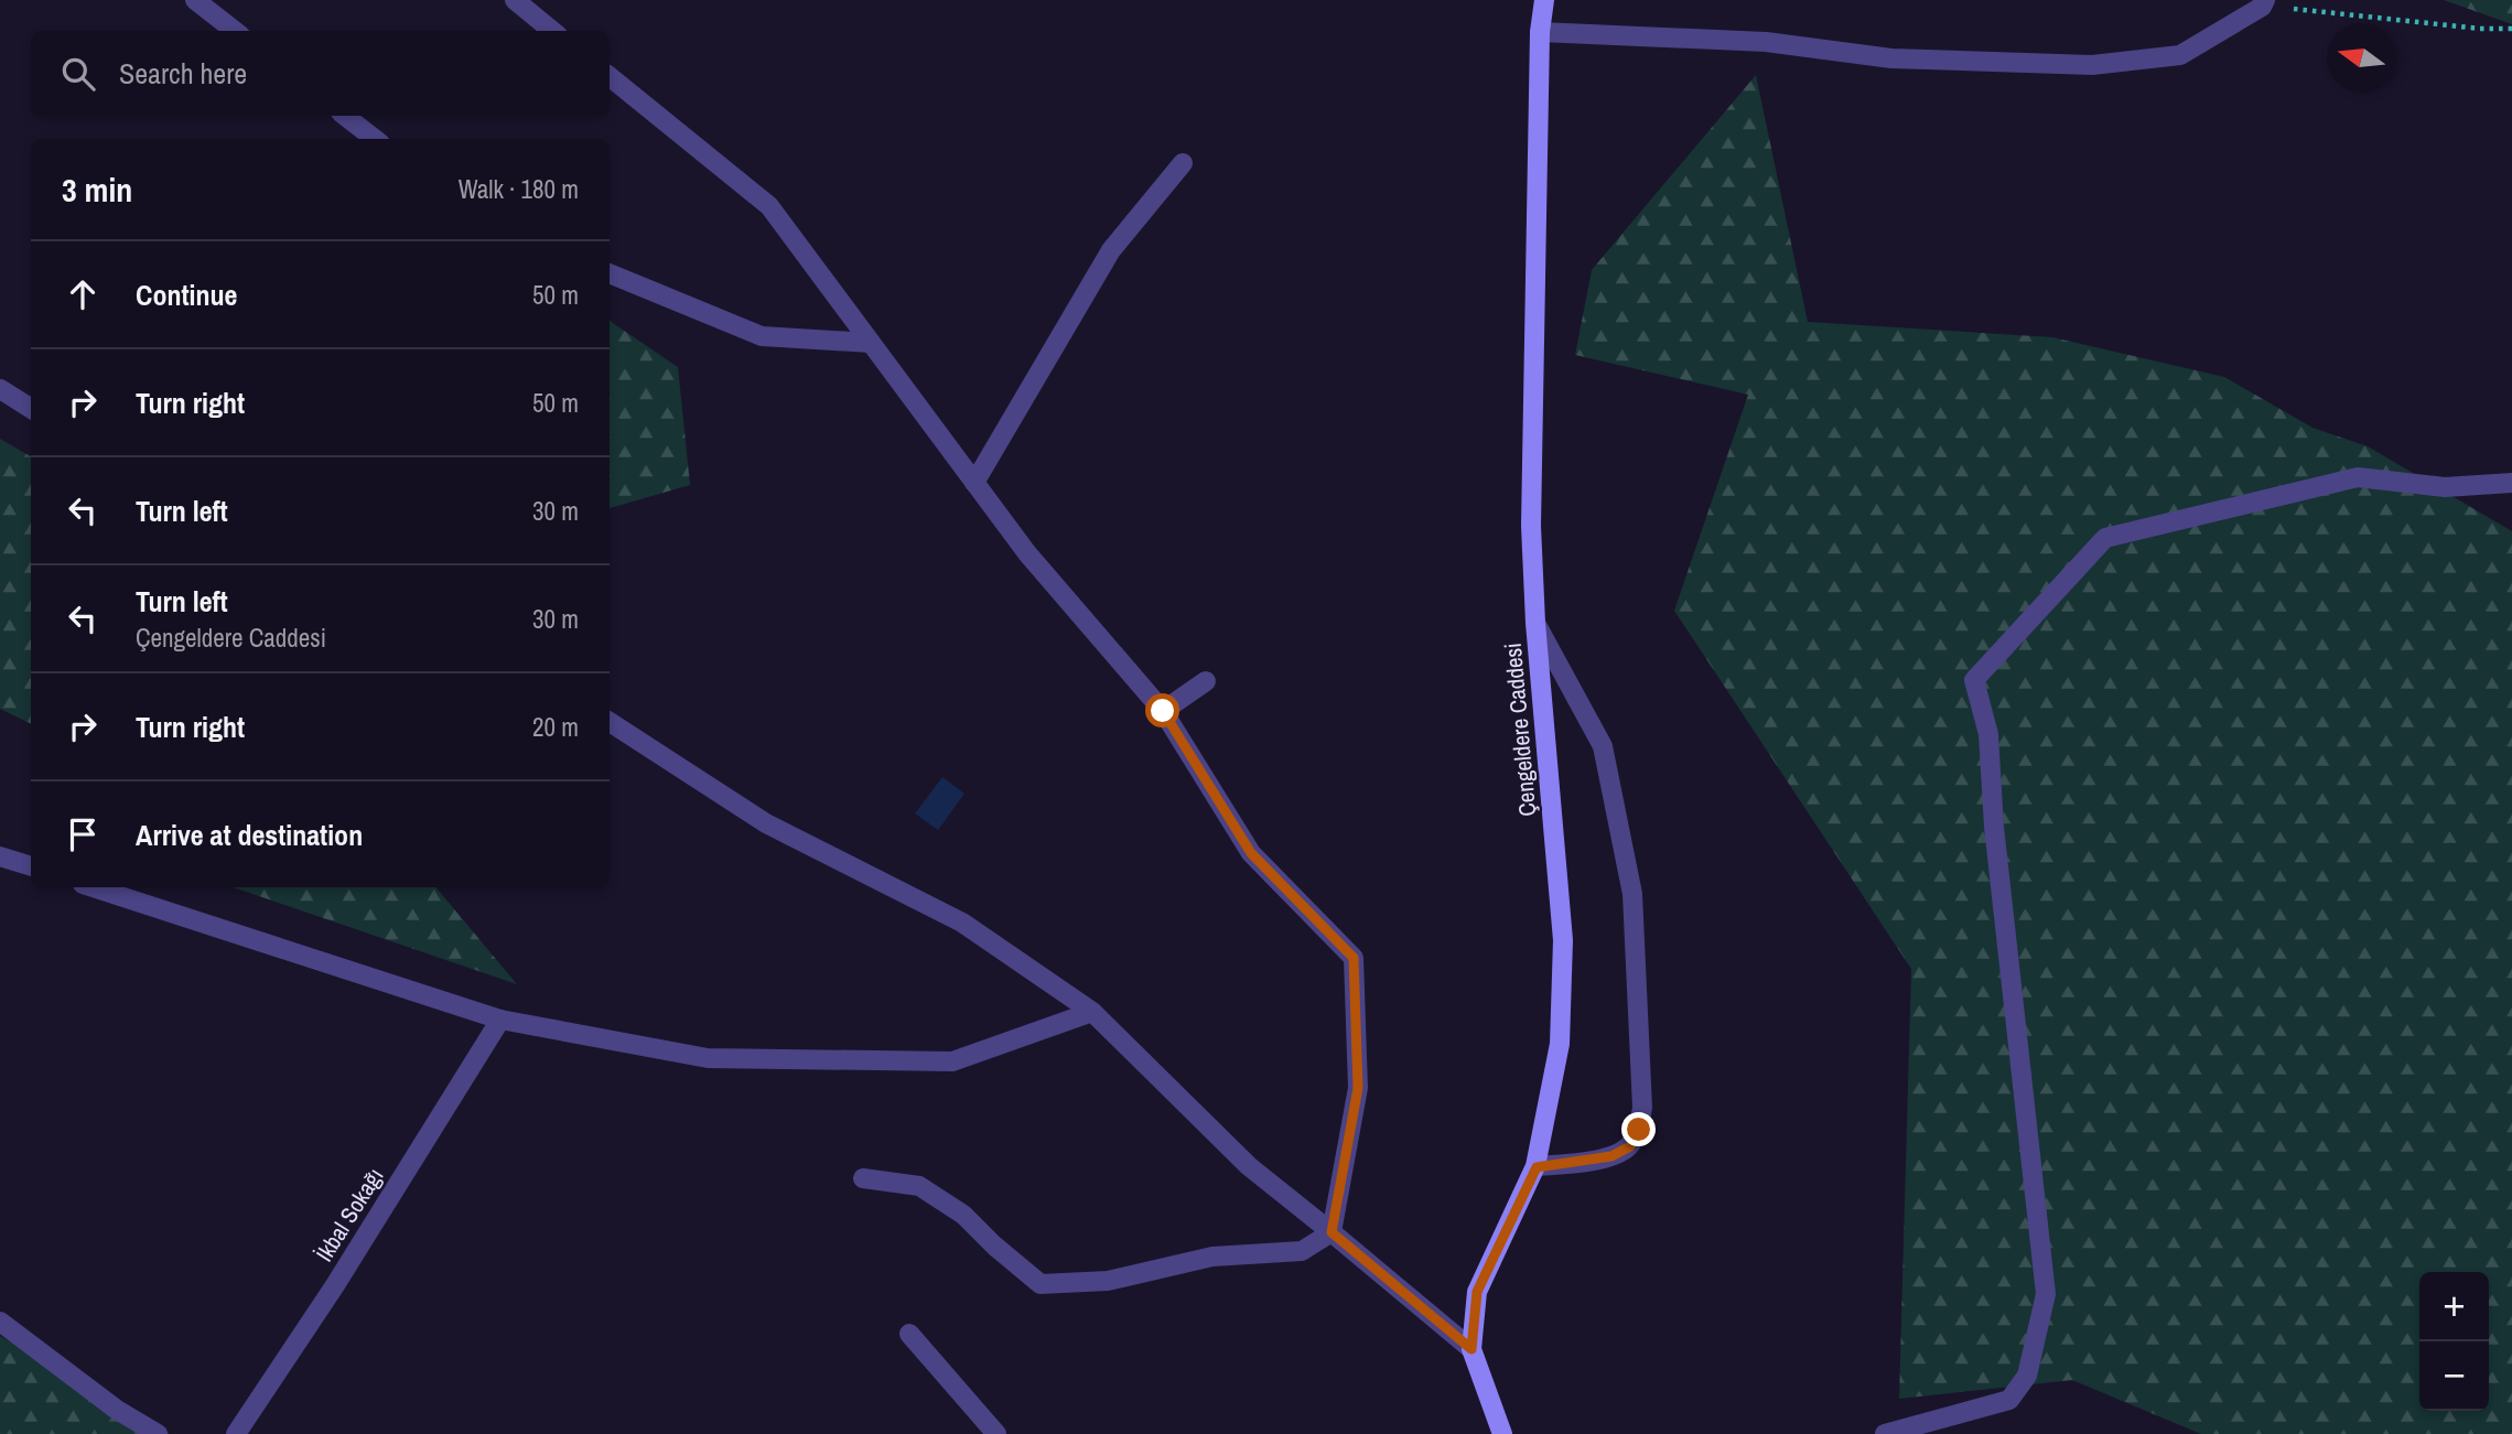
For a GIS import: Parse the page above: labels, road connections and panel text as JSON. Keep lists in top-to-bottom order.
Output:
{
  "streets": {
    "main road": ["Çengeldere Caddesi"],
    "street": ["İkbal Sokağı"]
  },
  "north": "left",
  "page": {
    "search": "Search here",
    "heading": ["3 min", "Walk · 180 m"],
    "list": [
      ["Continue", "50 m"],
      ["Turn right", "50 m"],
      ["Turn left", "30 m"],
      ["Turn left", "Çengeldere Caddesi", "30 m"],
      ["Turn right", "20 m"],
      "Arrive at destination"
    ],
    "map_buttons": ["+", "−"]
  }
}
